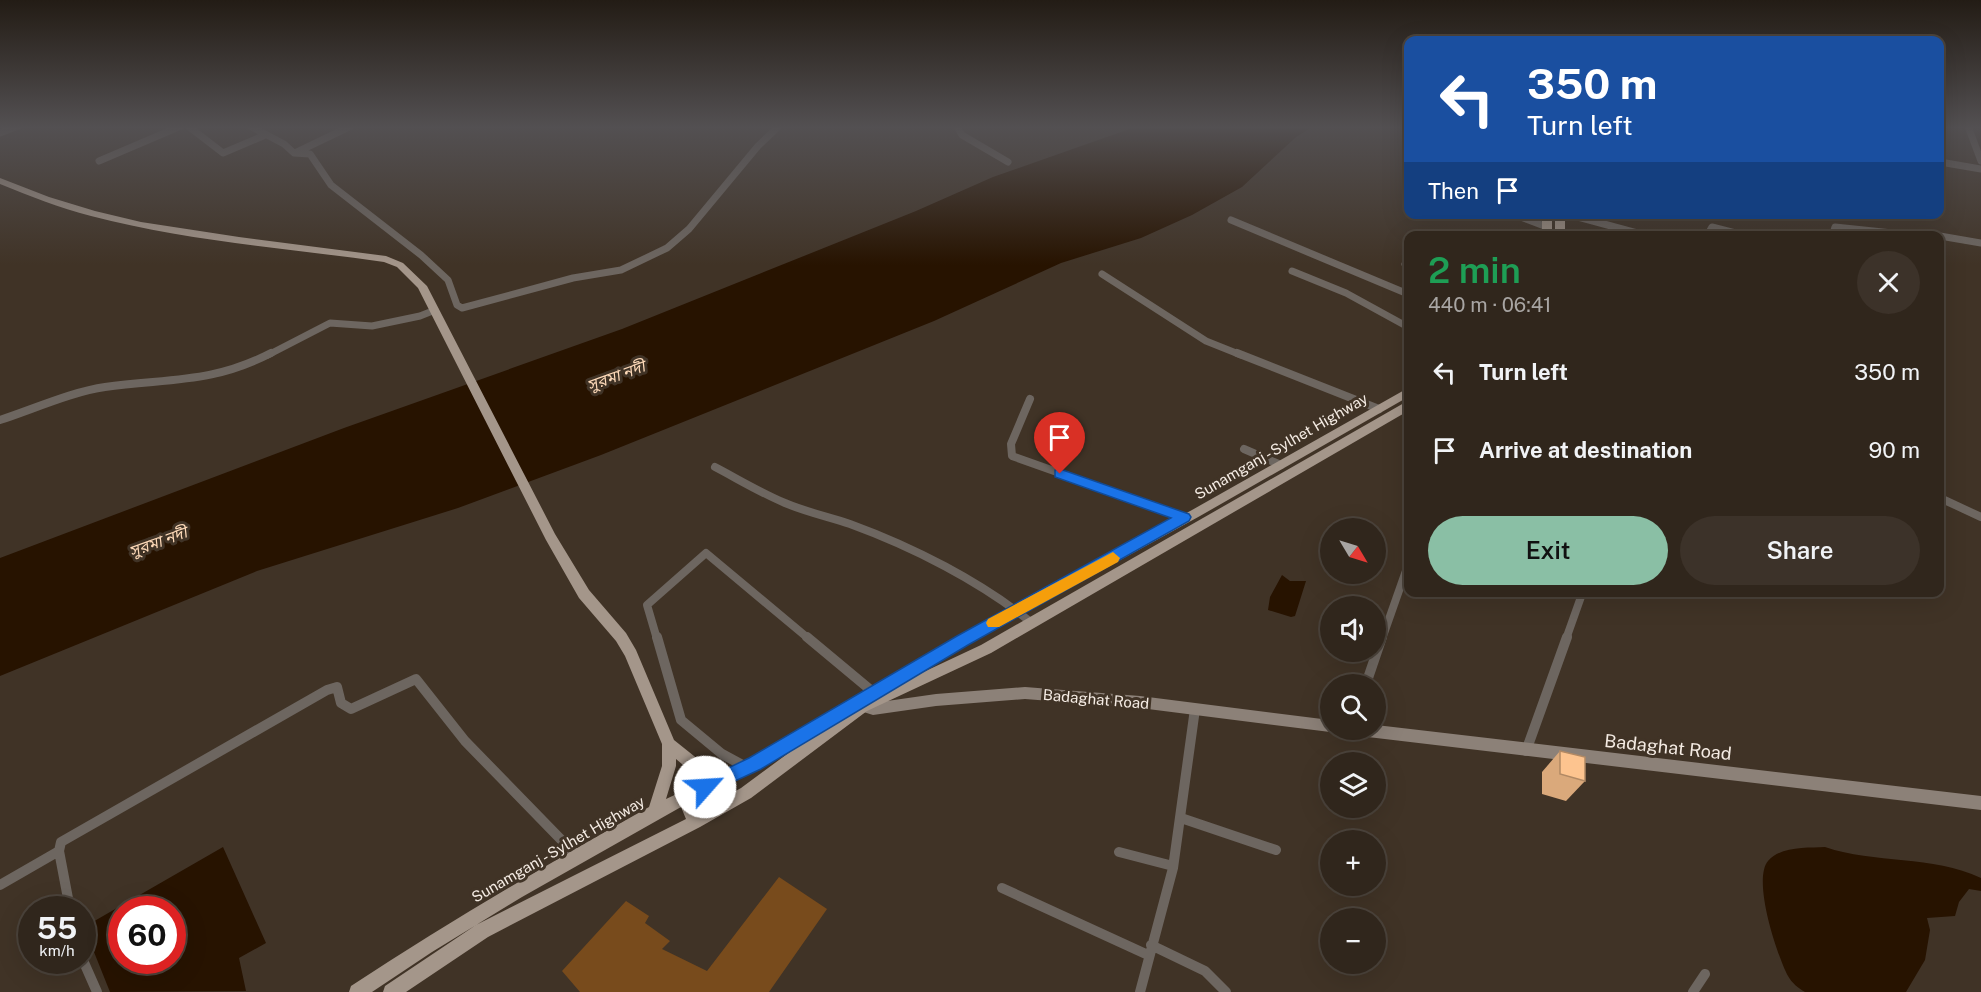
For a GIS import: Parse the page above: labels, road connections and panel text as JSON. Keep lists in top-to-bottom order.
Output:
{
  "streets": {
    "main road": ["Sunamganj - Sylhet Highway", "Badaghat Road"]
  },
  "crossings": [
    ["Sunamganj - Sylhet Highway", "Badaghat Road"]
  ],
  "water": ["সুরমা নদী"],
  "north": "bottom right",
  "page": {
    "turn": ["350 m", "Turn left"],
    "then": "Then",
    "heading": ["2 min", "440 m · 06:41"],
    "list": [
      {
        "name": "Turn left",
        "value": "350 m"
      },
      {
        "name": "Arrive at destination",
        "value": "90 m"
      }
    ],
    "buttons": ["Exit", "Share"],
    "map_buttons": ["+", "−"],
    "speed": "55 km/h",
    "limit": "60"
  }
}
